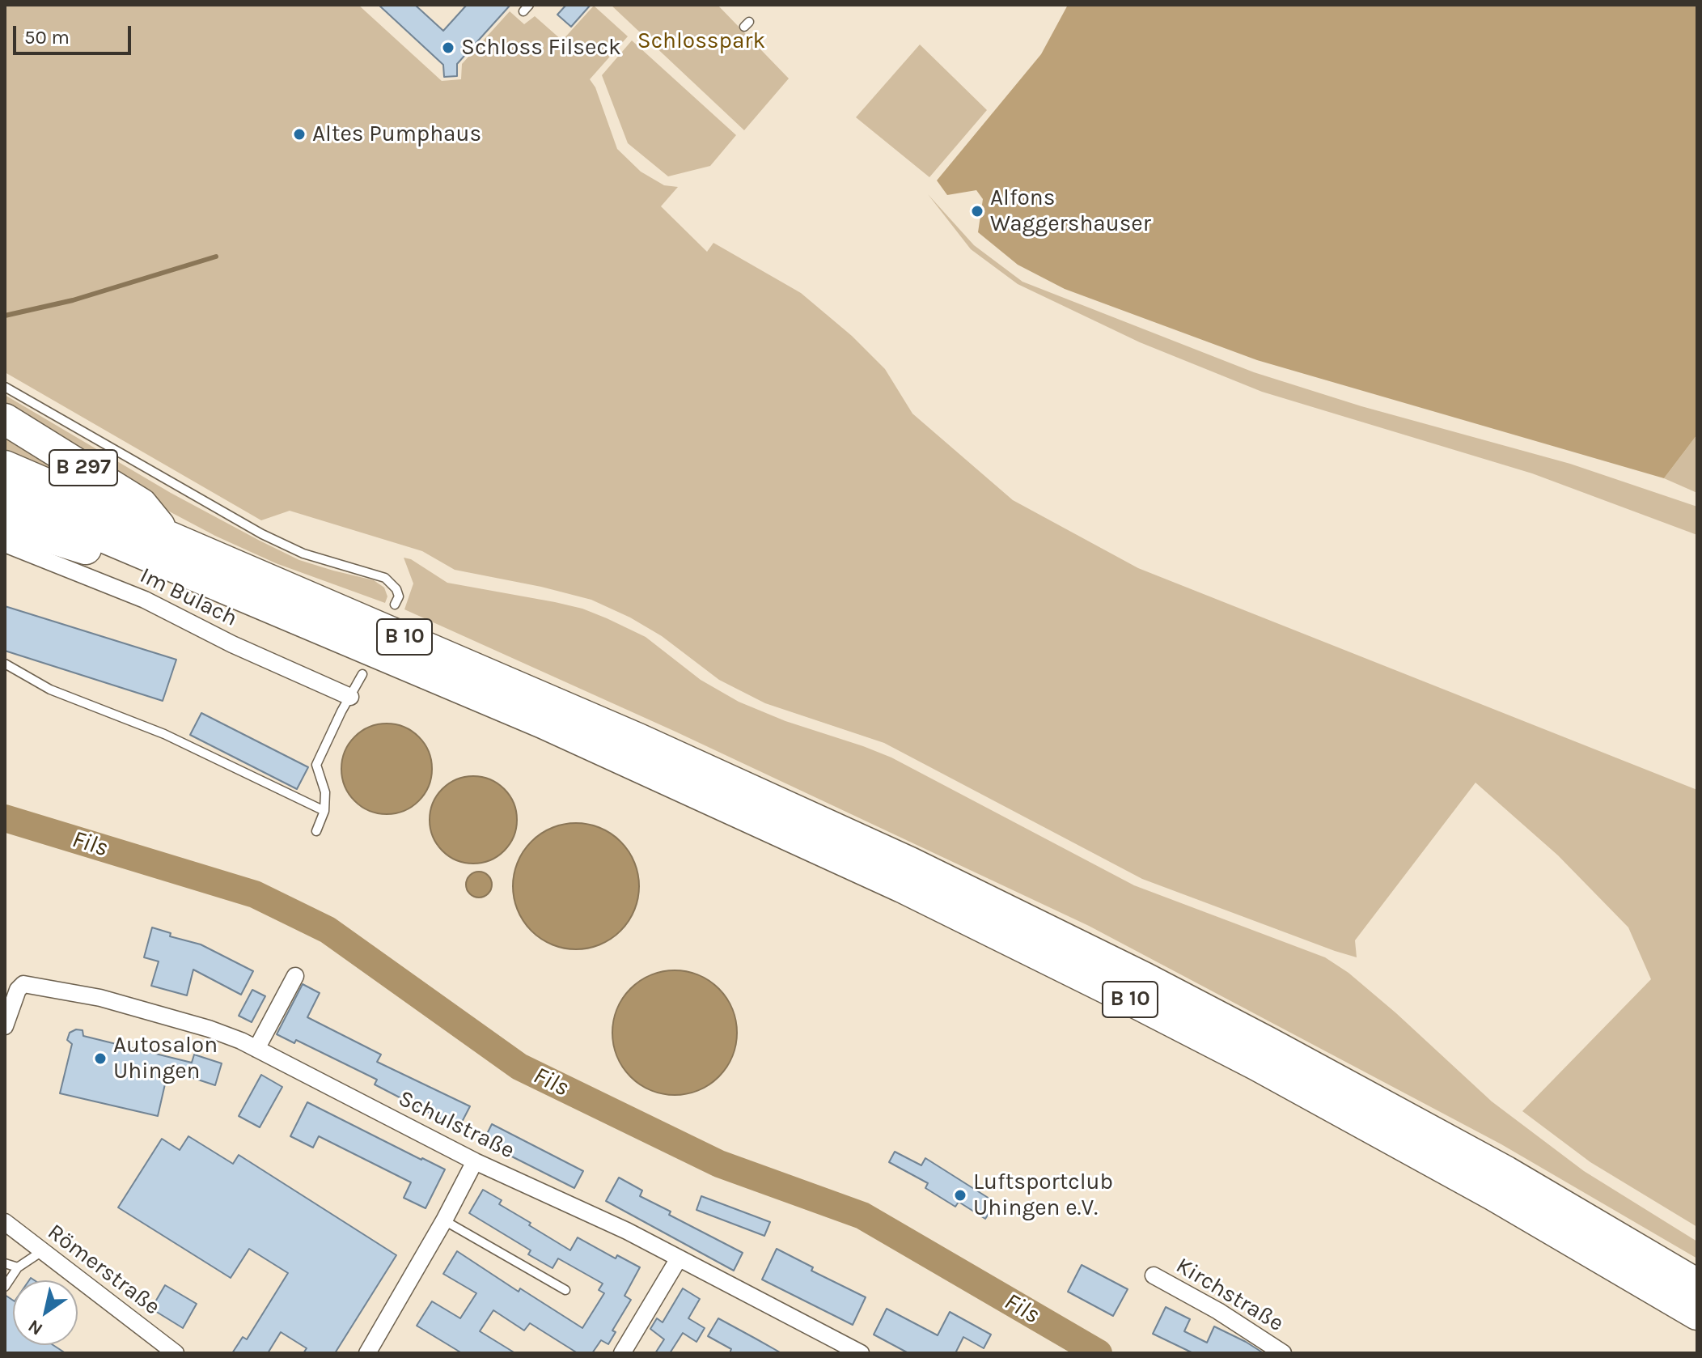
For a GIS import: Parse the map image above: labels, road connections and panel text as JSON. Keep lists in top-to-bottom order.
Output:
{
  "streets": {
    "highway": ["B 297", "B 10"],
    "street": [
      "Im Bulach",
      "Schulstraße",
      "Römerstraße",
      "Kirchstraße"
    ]
  },
  "crossings": [
    ["B 297", "B 10"]
  ],
  "water": ["Fils"],
  "parks": ["Schlosspark"],
  "places": [
    "Schloss Filseck",
    "Altes Pumphaus",
    "Alfons Waggershauser",
    "Autosalon Uhingen",
    "Luftsportclub Uhingen e.V."
  ],
  "scale_bar": "50 m",
  "north": "bottom left"
}
